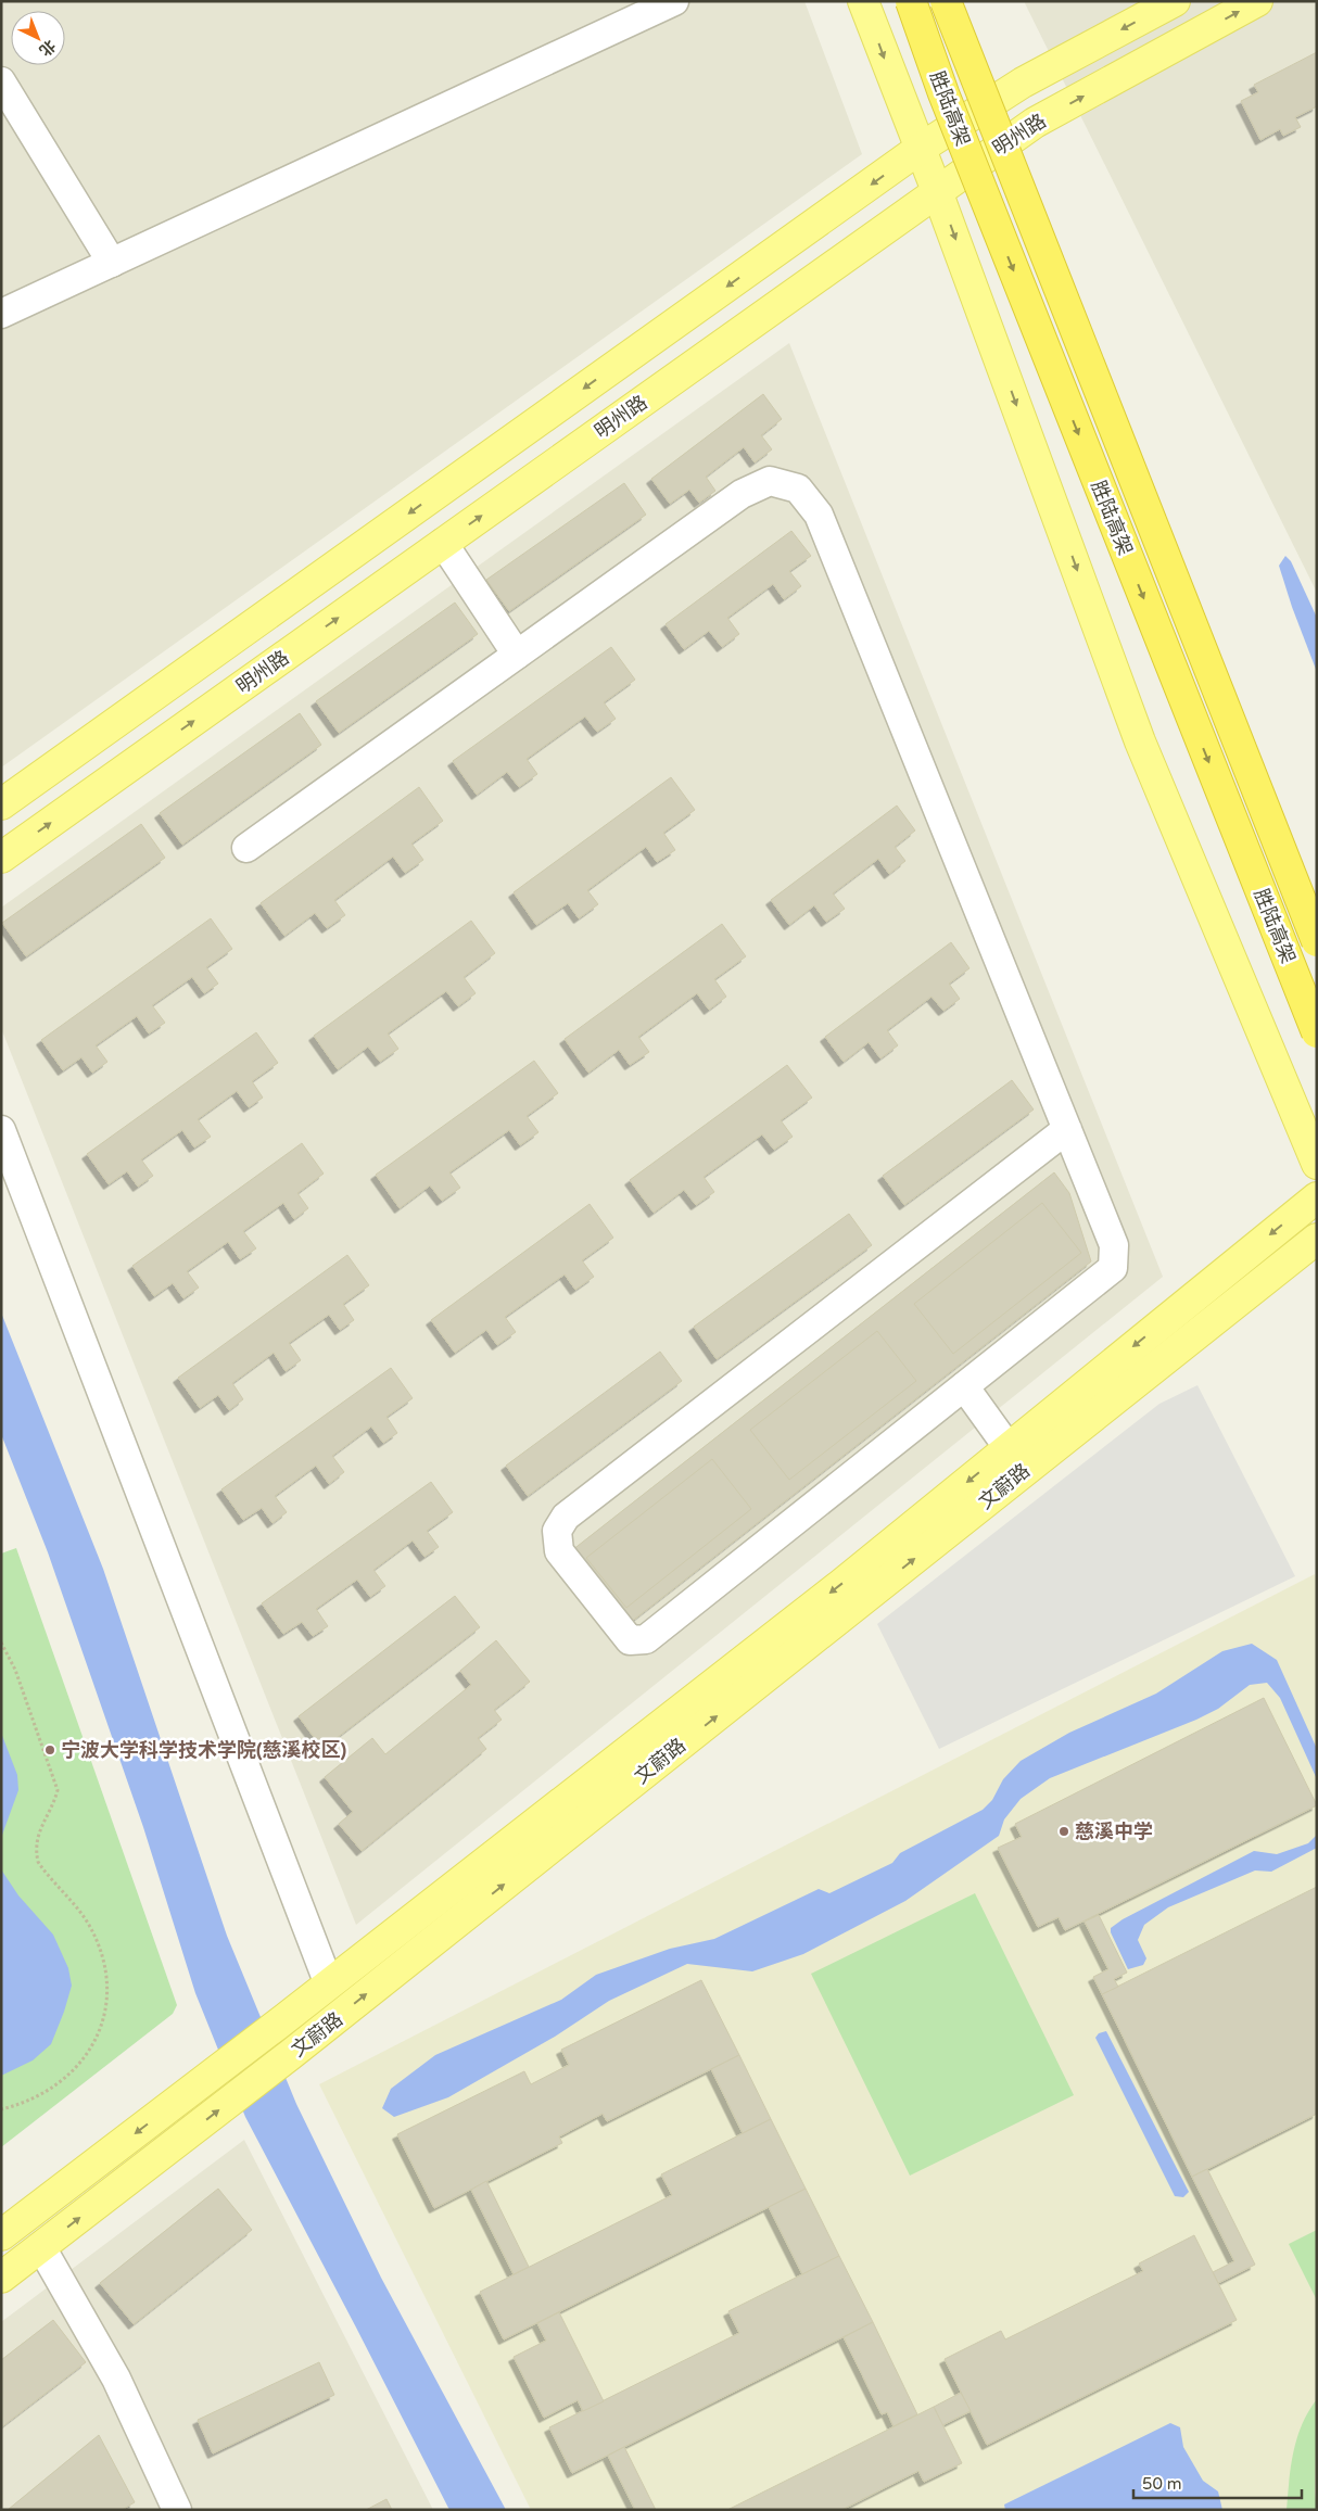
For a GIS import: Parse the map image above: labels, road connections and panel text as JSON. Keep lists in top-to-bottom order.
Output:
{
  "streets": {
    "highway": ["胜陆高架"],
    "main road": ["明州路", "文蔚路"]
  },
  "places": ["宁波大学科学技术学院(慈溪校区)", "慈溪中学"],
  "scale_bar": "50 m",
  "north": "bottom right"
}
